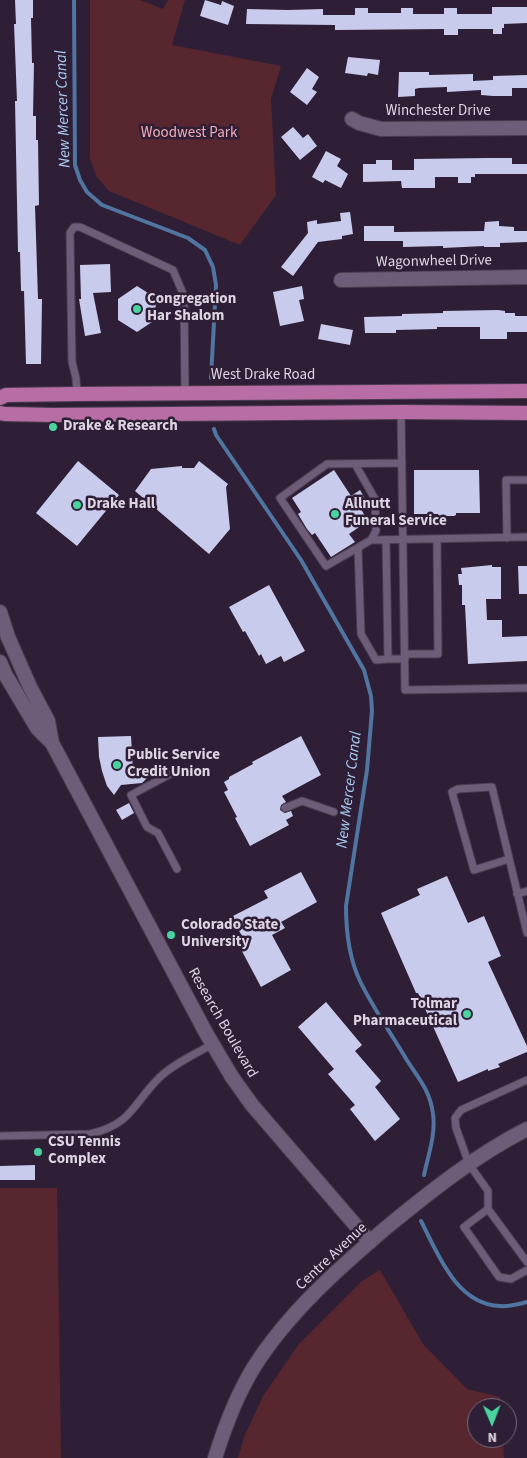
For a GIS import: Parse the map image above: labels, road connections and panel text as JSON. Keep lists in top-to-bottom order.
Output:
{
  "streets": {
    "main road": ["West Drake Road"],
    "street": [
      "Winchester Drive",
      "Wagonwheel Drive",
      "Research Boulevard",
      "Centre Avenue"
    ]
  },
  "crossings": [
    ["Research Boulevard", "Centre Avenue"]
  ],
  "water": ["New Mercer Canal"],
  "parks": ["Woodwest Park"],
  "places": [
    "Congregation Har Shalom",
    "Drake & Research",
    "Drake Hall",
    "Allnutt Funeral Service",
    "Public Service Credit Union",
    "Colorado State University",
    "Tolmar Pharmaceutical",
    "CSU Tennis Complex"
  ],
  "north": "bottom"
}
